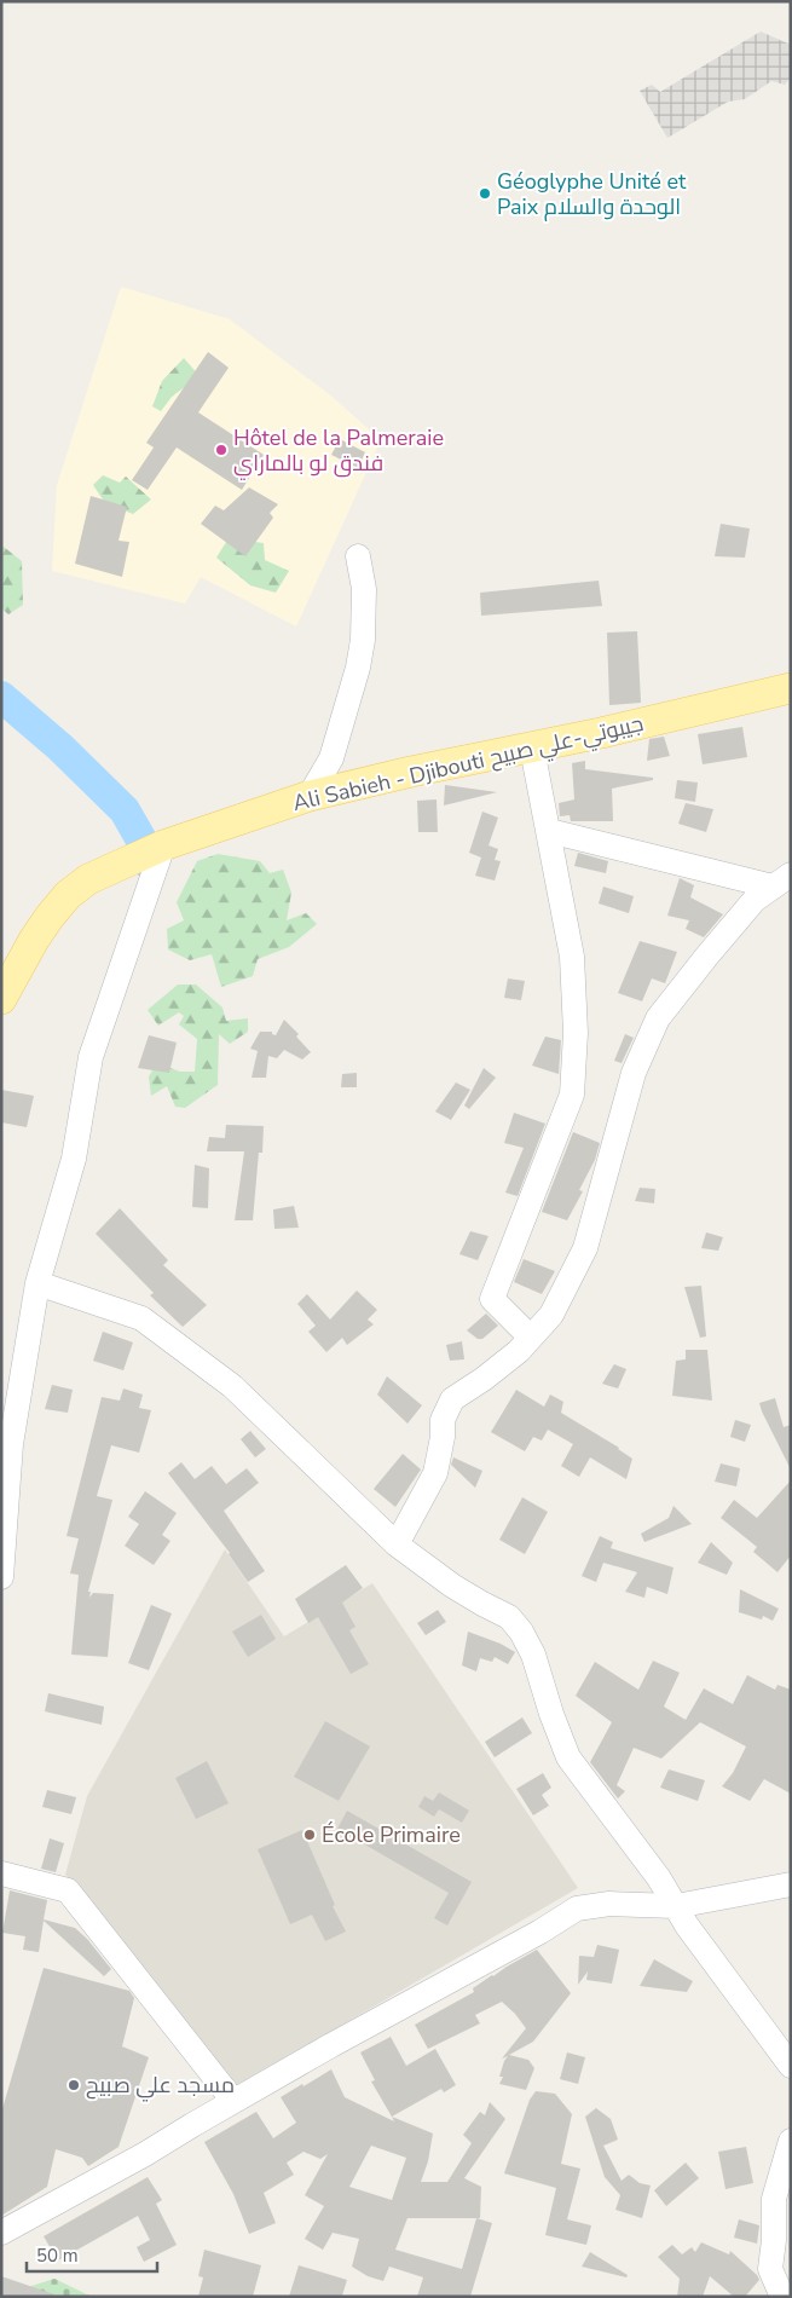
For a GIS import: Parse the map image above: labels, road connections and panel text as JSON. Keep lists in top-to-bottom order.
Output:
{
  "streets": {
    "main road": ["Ali Sabieh - Djibouti جيبوتي-علي صبيح"]
  },
  "places": [
    "Géoglyphe Unité et Paix الوحدة والسلام",
    "Hôtel de la Palmeraie فندق لو بالماراي",
    "École Primaire",
    "مسجد علي صبيح"
  ],
  "scale_bar": "50 m"
}
